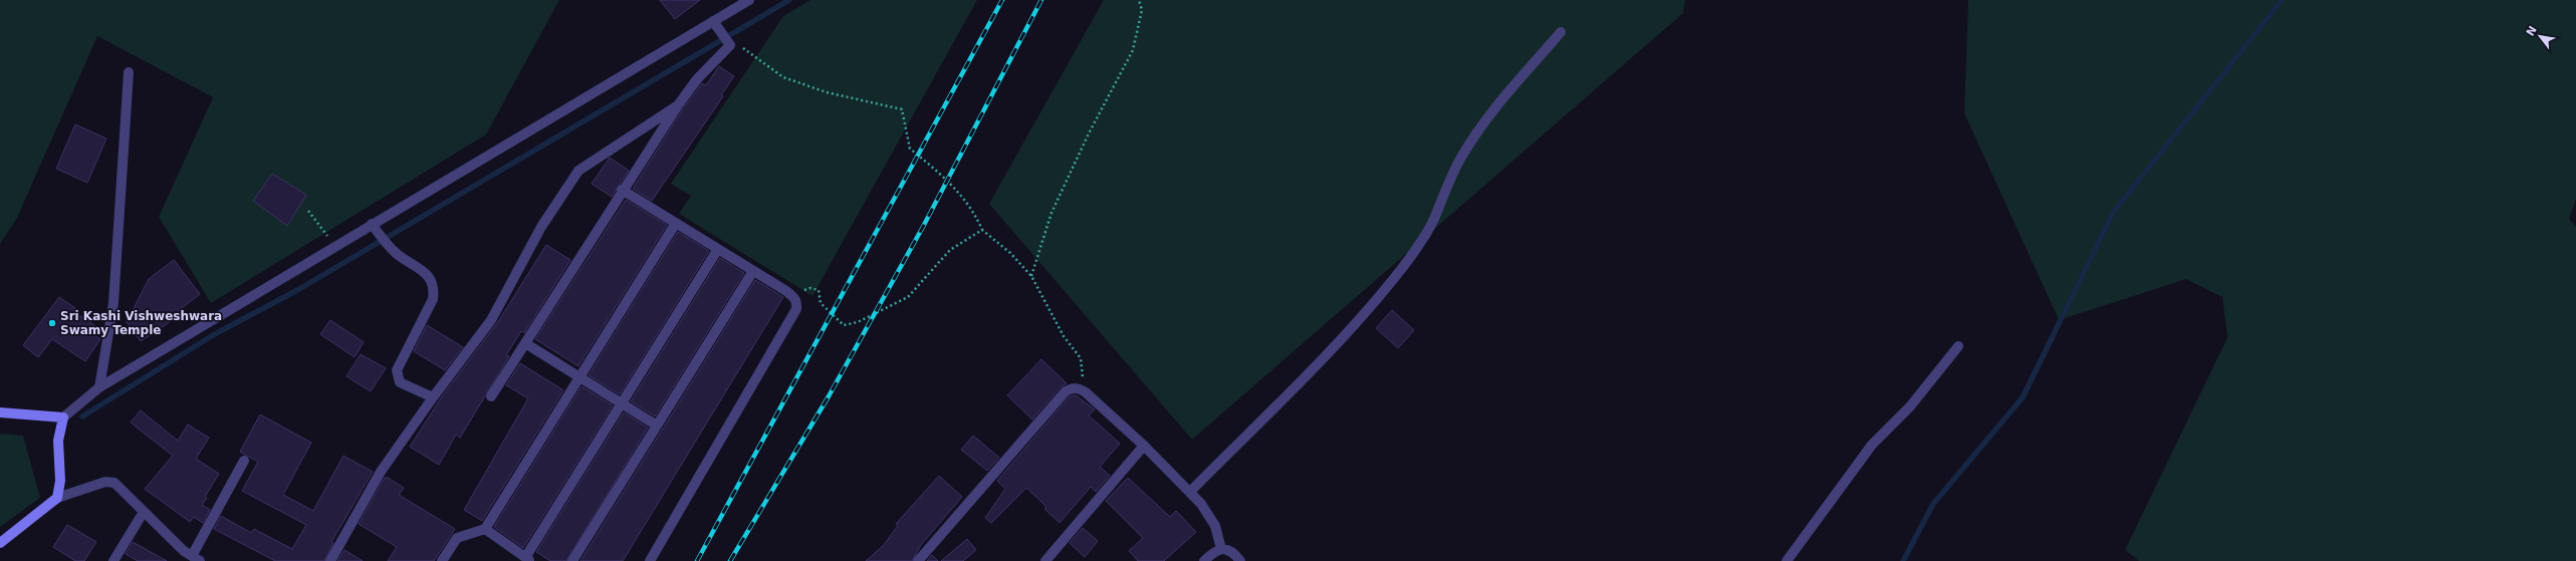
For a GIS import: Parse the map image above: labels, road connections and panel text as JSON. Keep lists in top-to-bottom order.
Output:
{
  "places": ["Sri Kashi Vishweshwara Swamy Temple"],
  "north": "top left"
}
